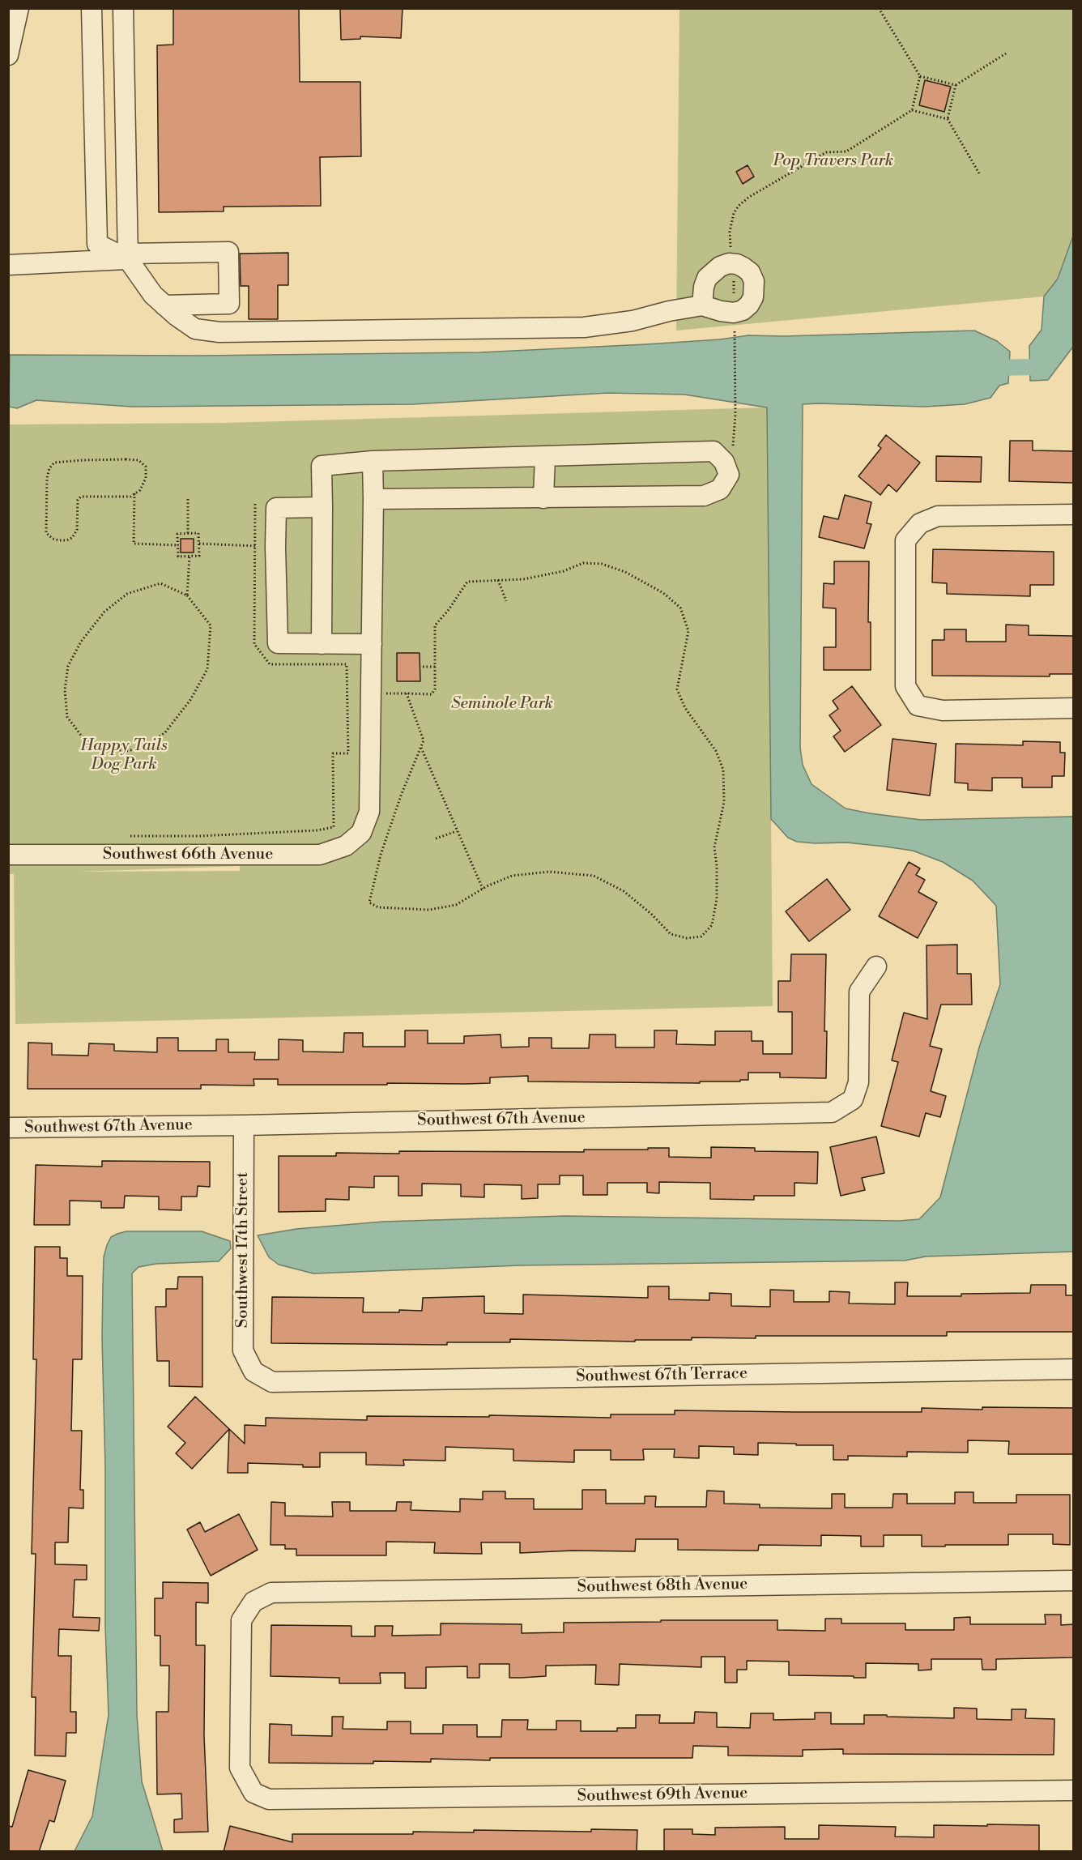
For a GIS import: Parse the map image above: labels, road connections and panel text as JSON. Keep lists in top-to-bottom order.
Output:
{
  "streets": {
    "street": [
      "Southwest 66th Avenue",
      "Southwest 67th Avenue",
      "Southwest 17th Street",
      "Southwest 67th Terrace",
      "Southwest 68th Avenue",
      "Southwest 69th Avenue"
    ]
  },
  "crossings": [
    ["Southwest 67th Avenue", "Southwest 17th Street"],
    ["Southwest 17th Street", "Southwest 67th Terrace"],
    ["Southwest 68th Avenue", "Southwest 69th Avenue"]
  ],
  "parks": ["Pop Travers Park", "Seminole Park", "Happy Tails Dog Park"]
}
